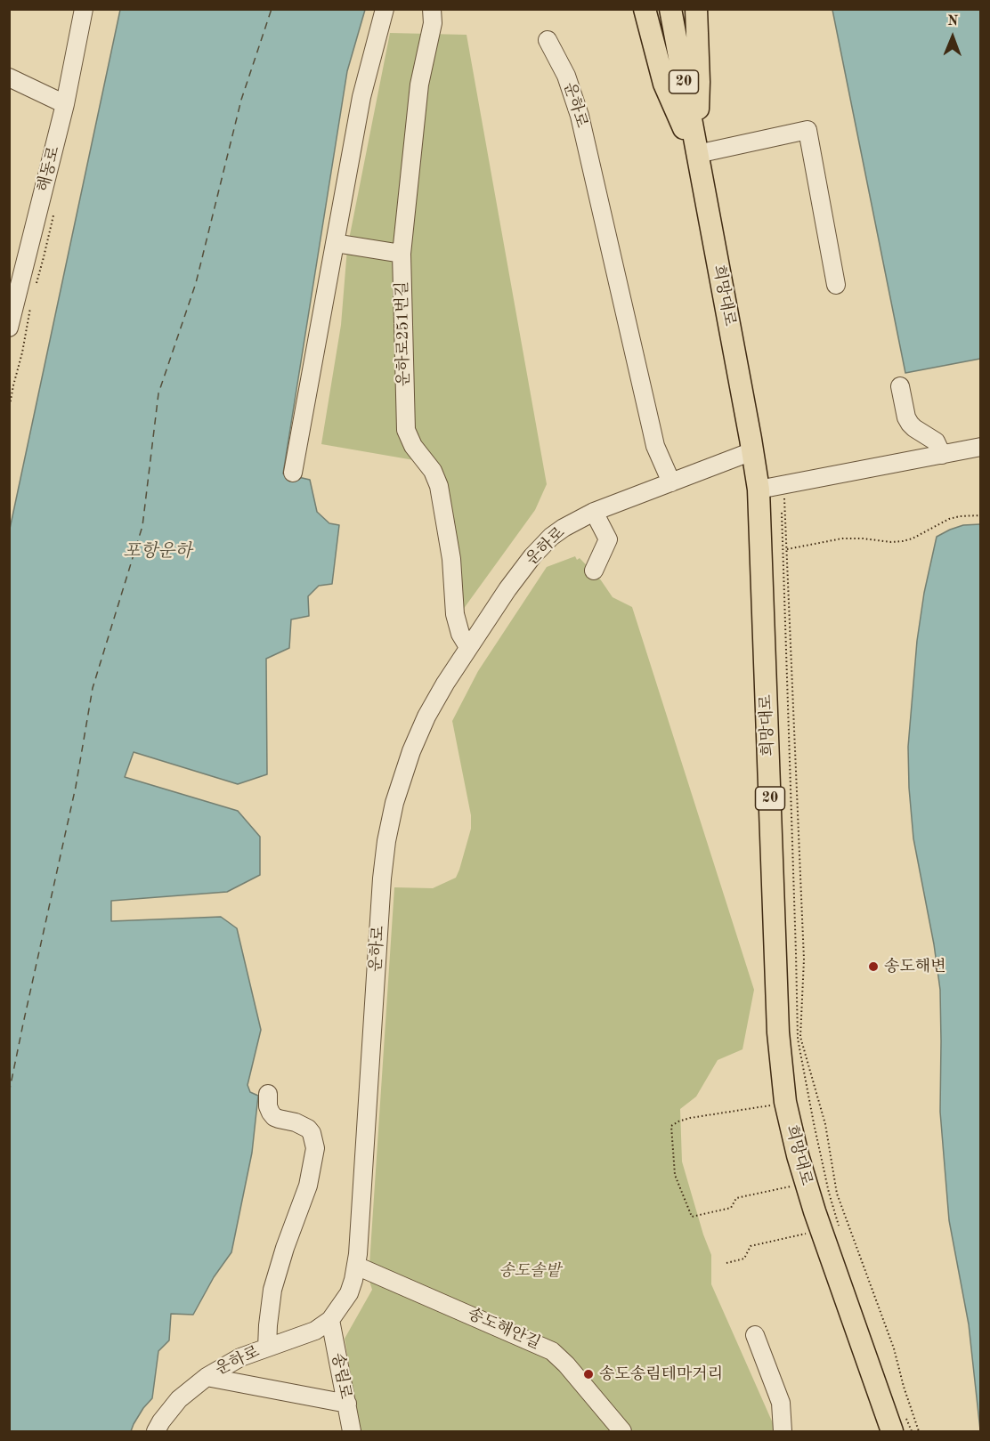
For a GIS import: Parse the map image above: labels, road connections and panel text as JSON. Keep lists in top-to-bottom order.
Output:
{
  "streets": {
    "main road": ["20", "희망대로"],
    "street": [
      "운하로",
      "해동로",
      "운하로251번길",
      "송도해안길",
      "송림로"
    ]
  },
  "crossings": [
    ["운하로", "희망대로"],
    ["운하로", "운하로251번길"],
    ["운하로", "송도해안길"],
    ["운하로", "송림로"]
  ],
  "water": ["포항운하"],
  "parks": ["송도솔밭"],
  "places": ["송도해변", "송도송림테마거리"],
  "north": "top"
}
